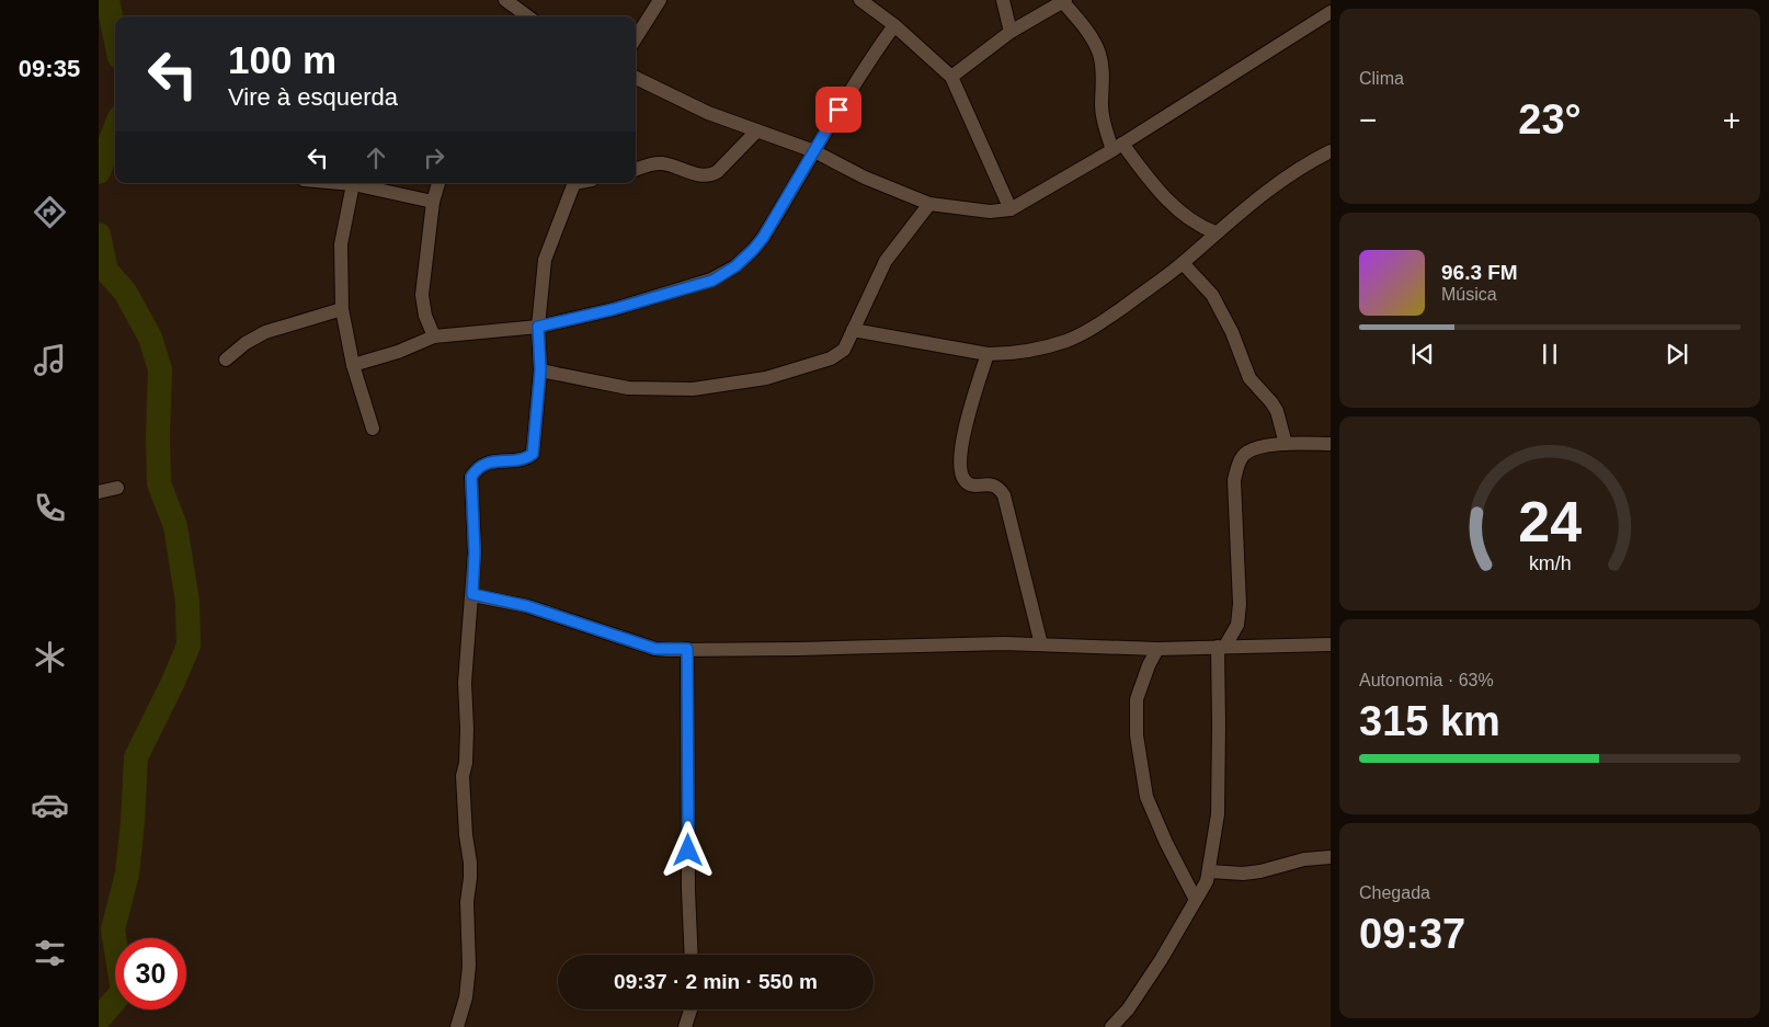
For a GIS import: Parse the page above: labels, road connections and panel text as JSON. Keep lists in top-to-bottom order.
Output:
{
  "page": {
    "tabs": "09:35",
    "tile": [
      "Clima",
      ["Autonomia · 63%", "315 km"],
      ["Chegada", "09:37"]
    ],
    "turn": ["100 m", "Vire à esquerda"],
    "heat": ["−", "23°", "+"],
    "song": ["96.3 FM", "Música"],
    "limit": "30",
    "trip": "09:37 · 2 min · 550 m",
    "gauge": ["24", "km/h"]
  }
}
